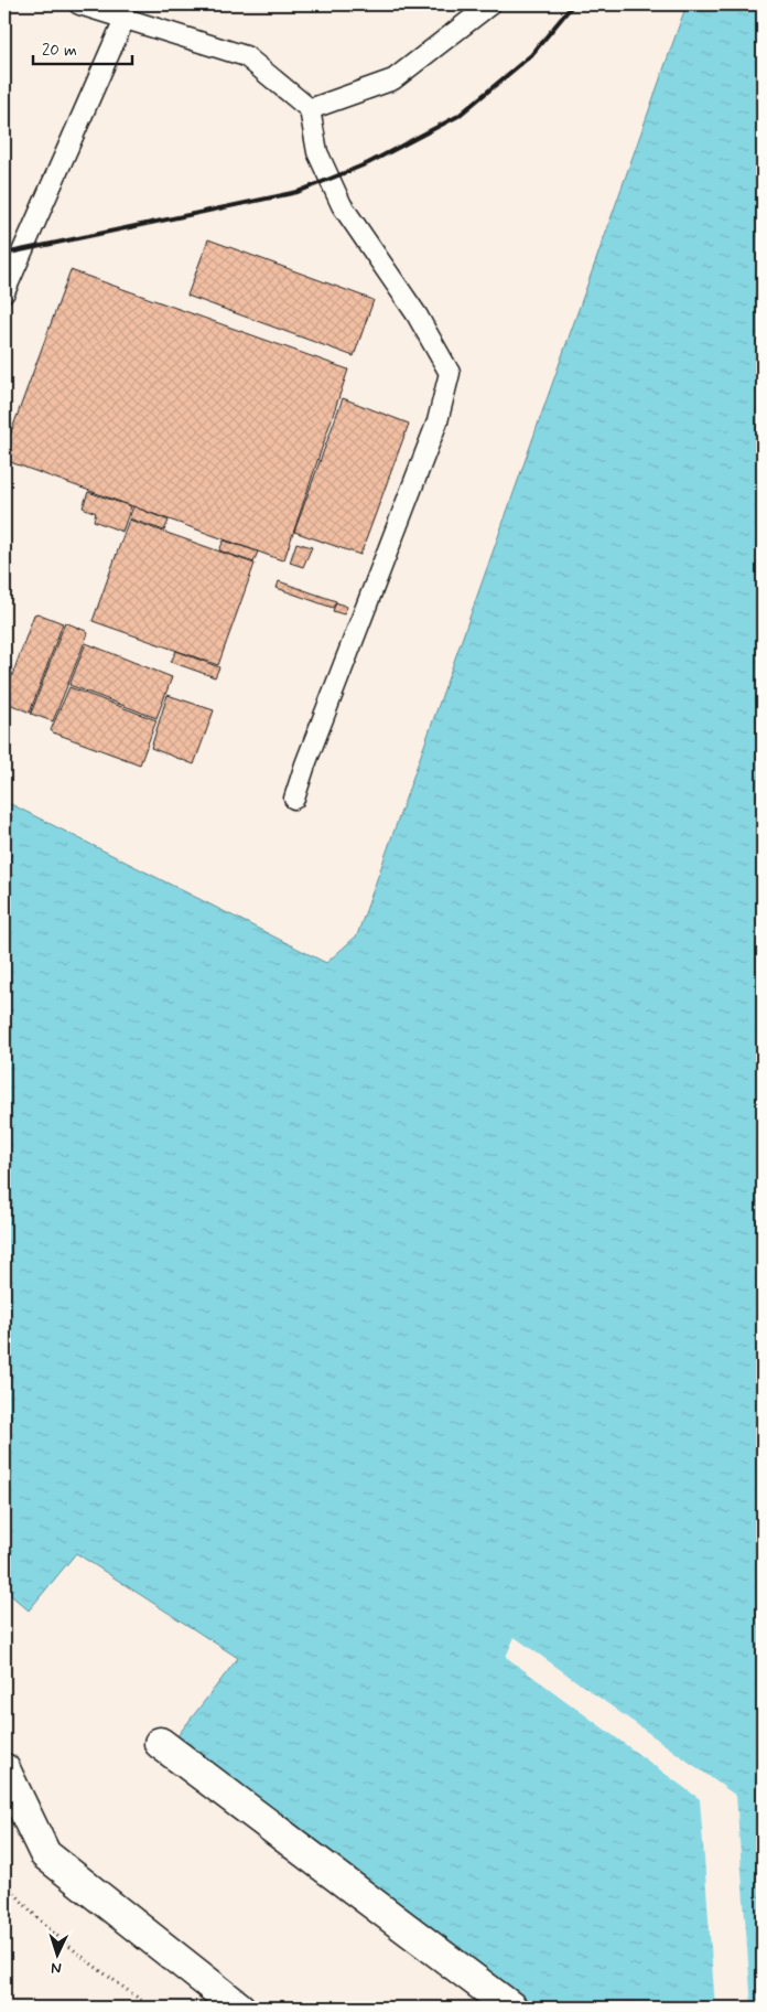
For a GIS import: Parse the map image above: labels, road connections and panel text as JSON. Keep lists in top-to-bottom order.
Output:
{
  "scale_bar": "20 m",
  "north": "bottom"
}
